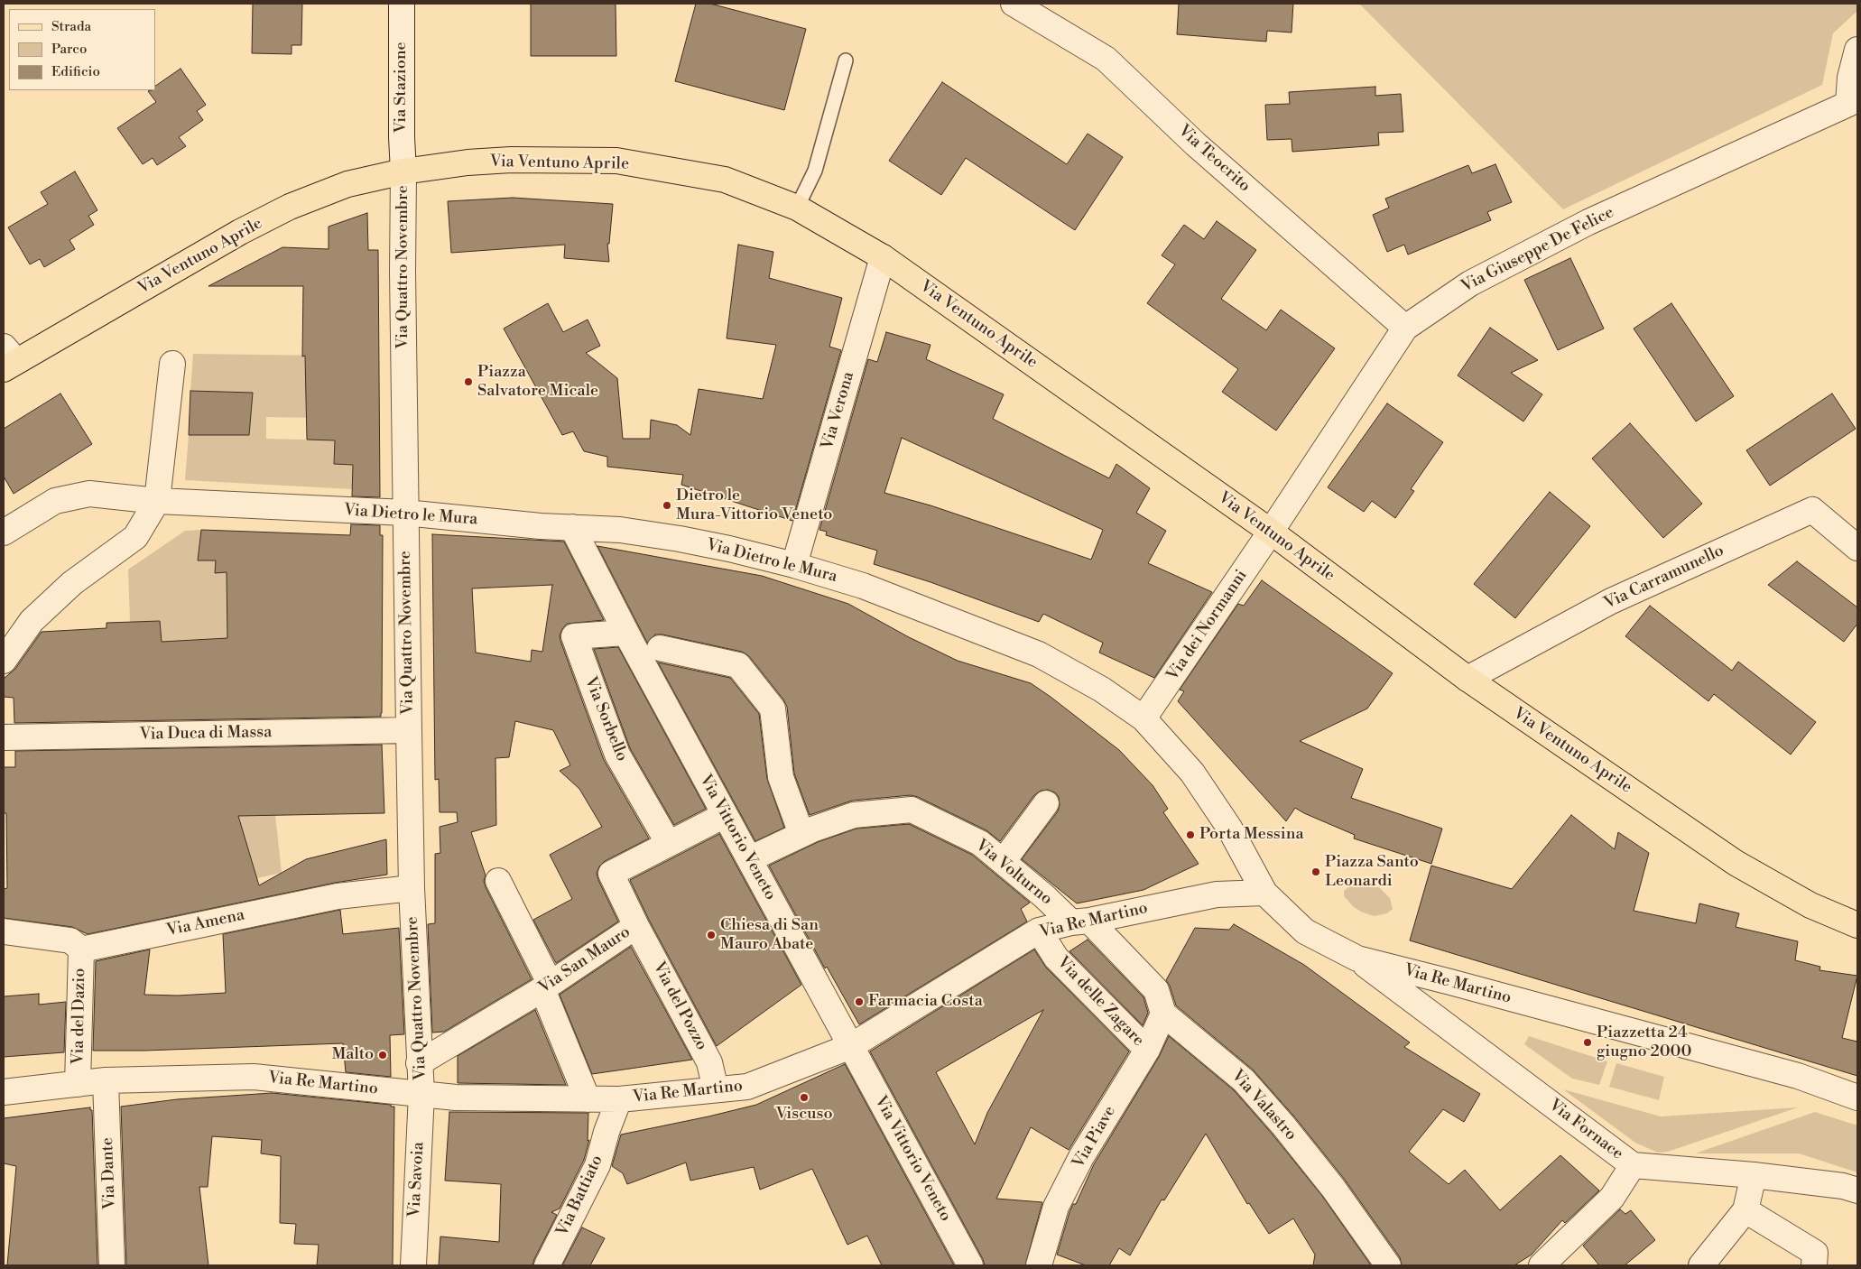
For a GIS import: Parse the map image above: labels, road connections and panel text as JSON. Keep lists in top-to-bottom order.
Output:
{
  "streets": {
    "main road": ["Via Ventuno Aprile"],
    "street": [
      "Via Stazione",
      "Via Teocrito",
      "Via Giuseppe De Felice",
      "Via Quattro Novembre",
      "Via Verona",
      "Via Dietro le Mura",
      "Via Carramunello",
      "Via dei Normanni",
      "Via Sorbello",
      "Via Duca di Massa",
      "Via Vittorio Veneto",
      "Via Volturno",
      "Via Re Martino",
      "Via Amena",
      "Via San Mauro",
      "Via delle Zagare",
      "Via del Pozzo",
      "Via del Dazio",
      "Via Valastro",
      "Via Fornace",
      "Via Piave",
      "Via Dante",
      "Via Savoia",
      "Via Battiato"
    ]
  },
  "crossings": [
    ["Via Stazione", "Via Ventuno Aprile"],
    ["Via Stazione", "Via Quattro Novembre"],
    ["Via Teocrito", "Via Giuseppe De Felice"],
    ["Via Ventuno Aprile", "Via Giuseppe De Felice"],
    ["Via Ventuno Aprile", "Via Quattro Novembre"],
    ["Via Ventuno Aprile", "Via Verona"],
    ["Via Ventuno Aprile", "Via Carramunello"],
    ["Via Ventuno Aprile", "Via dei Normanni"],
    ["Via Giuseppe De Felice", "Via dei Normanni"],
    ["Via Quattro Novembre", "Via Dietro le Mura"],
    ["Via Quattro Novembre", "Via Duca di Massa"],
    ["Via Quattro Novembre", "Via Re Martino"],
    ["Via Quattro Novembre", "Via Amena"],
    ["Via Quattro Novembre", "Via San Mauro"],
    ["Via Quattro Novembre", "Via Savoia"],
    ["Via Verona", "Via Dietro le Mura"],
    ["Via Dietro le Mura", "Via dei Normanni"],
    ["Via Dietro le Mura", "Via Vittorio Veneto"],
    ["Via Dietro le Mura", "Via Re Martino"],
    ["Via Sorbello", "Via Vittorio Veneto"],
    ["Via Sorbello", "Via San Mauro"],
    ["Via Vittorio Veneto", "Via Volturno"],
    ["Via Vittorio Veneto", "Via Re Martino"],
    ["Via Vittorio Veneto", "Via San Mauro"],
    ["Via Volturno", "Via Re Martino"],
    ["Via Re Martino", "Via delle Zagare"],
    ["Via Re Martino", "Via del Pozzo"],
    ["Via Re Martino", "Via del Dazio"],
    ["Via Re Martino", "Via Fornace"],
    ["Via Re Martino", "Via Dante"],
    ["Via Re Martino", "Via Savoia"],
    ["Via Re Martino", "Via Battiato"],
    ["Via Amena", "Via del Dazio"],
    ["Via San Mauro", "Via del Pozzo"],
    ["Via delle Zagare", "Via Piave"],
    ["Via Valastro", "Via Piave"]
  ],
  "places": [
    "Piazza Salvatore Micale",
    "Dietro le Mura-Vittorio Veneto",
    "Porta Messina",
    "Piazza Santo Leonardi",
    "Chiesa di San Mauro Abate",
    "Farmacia Costa",
    "Piazzetta 24 giugno 2000",
    "Malto",
    "Viscuso"
  ],
  "legend": ["Strada", "Parco", "Edificio"]
}
